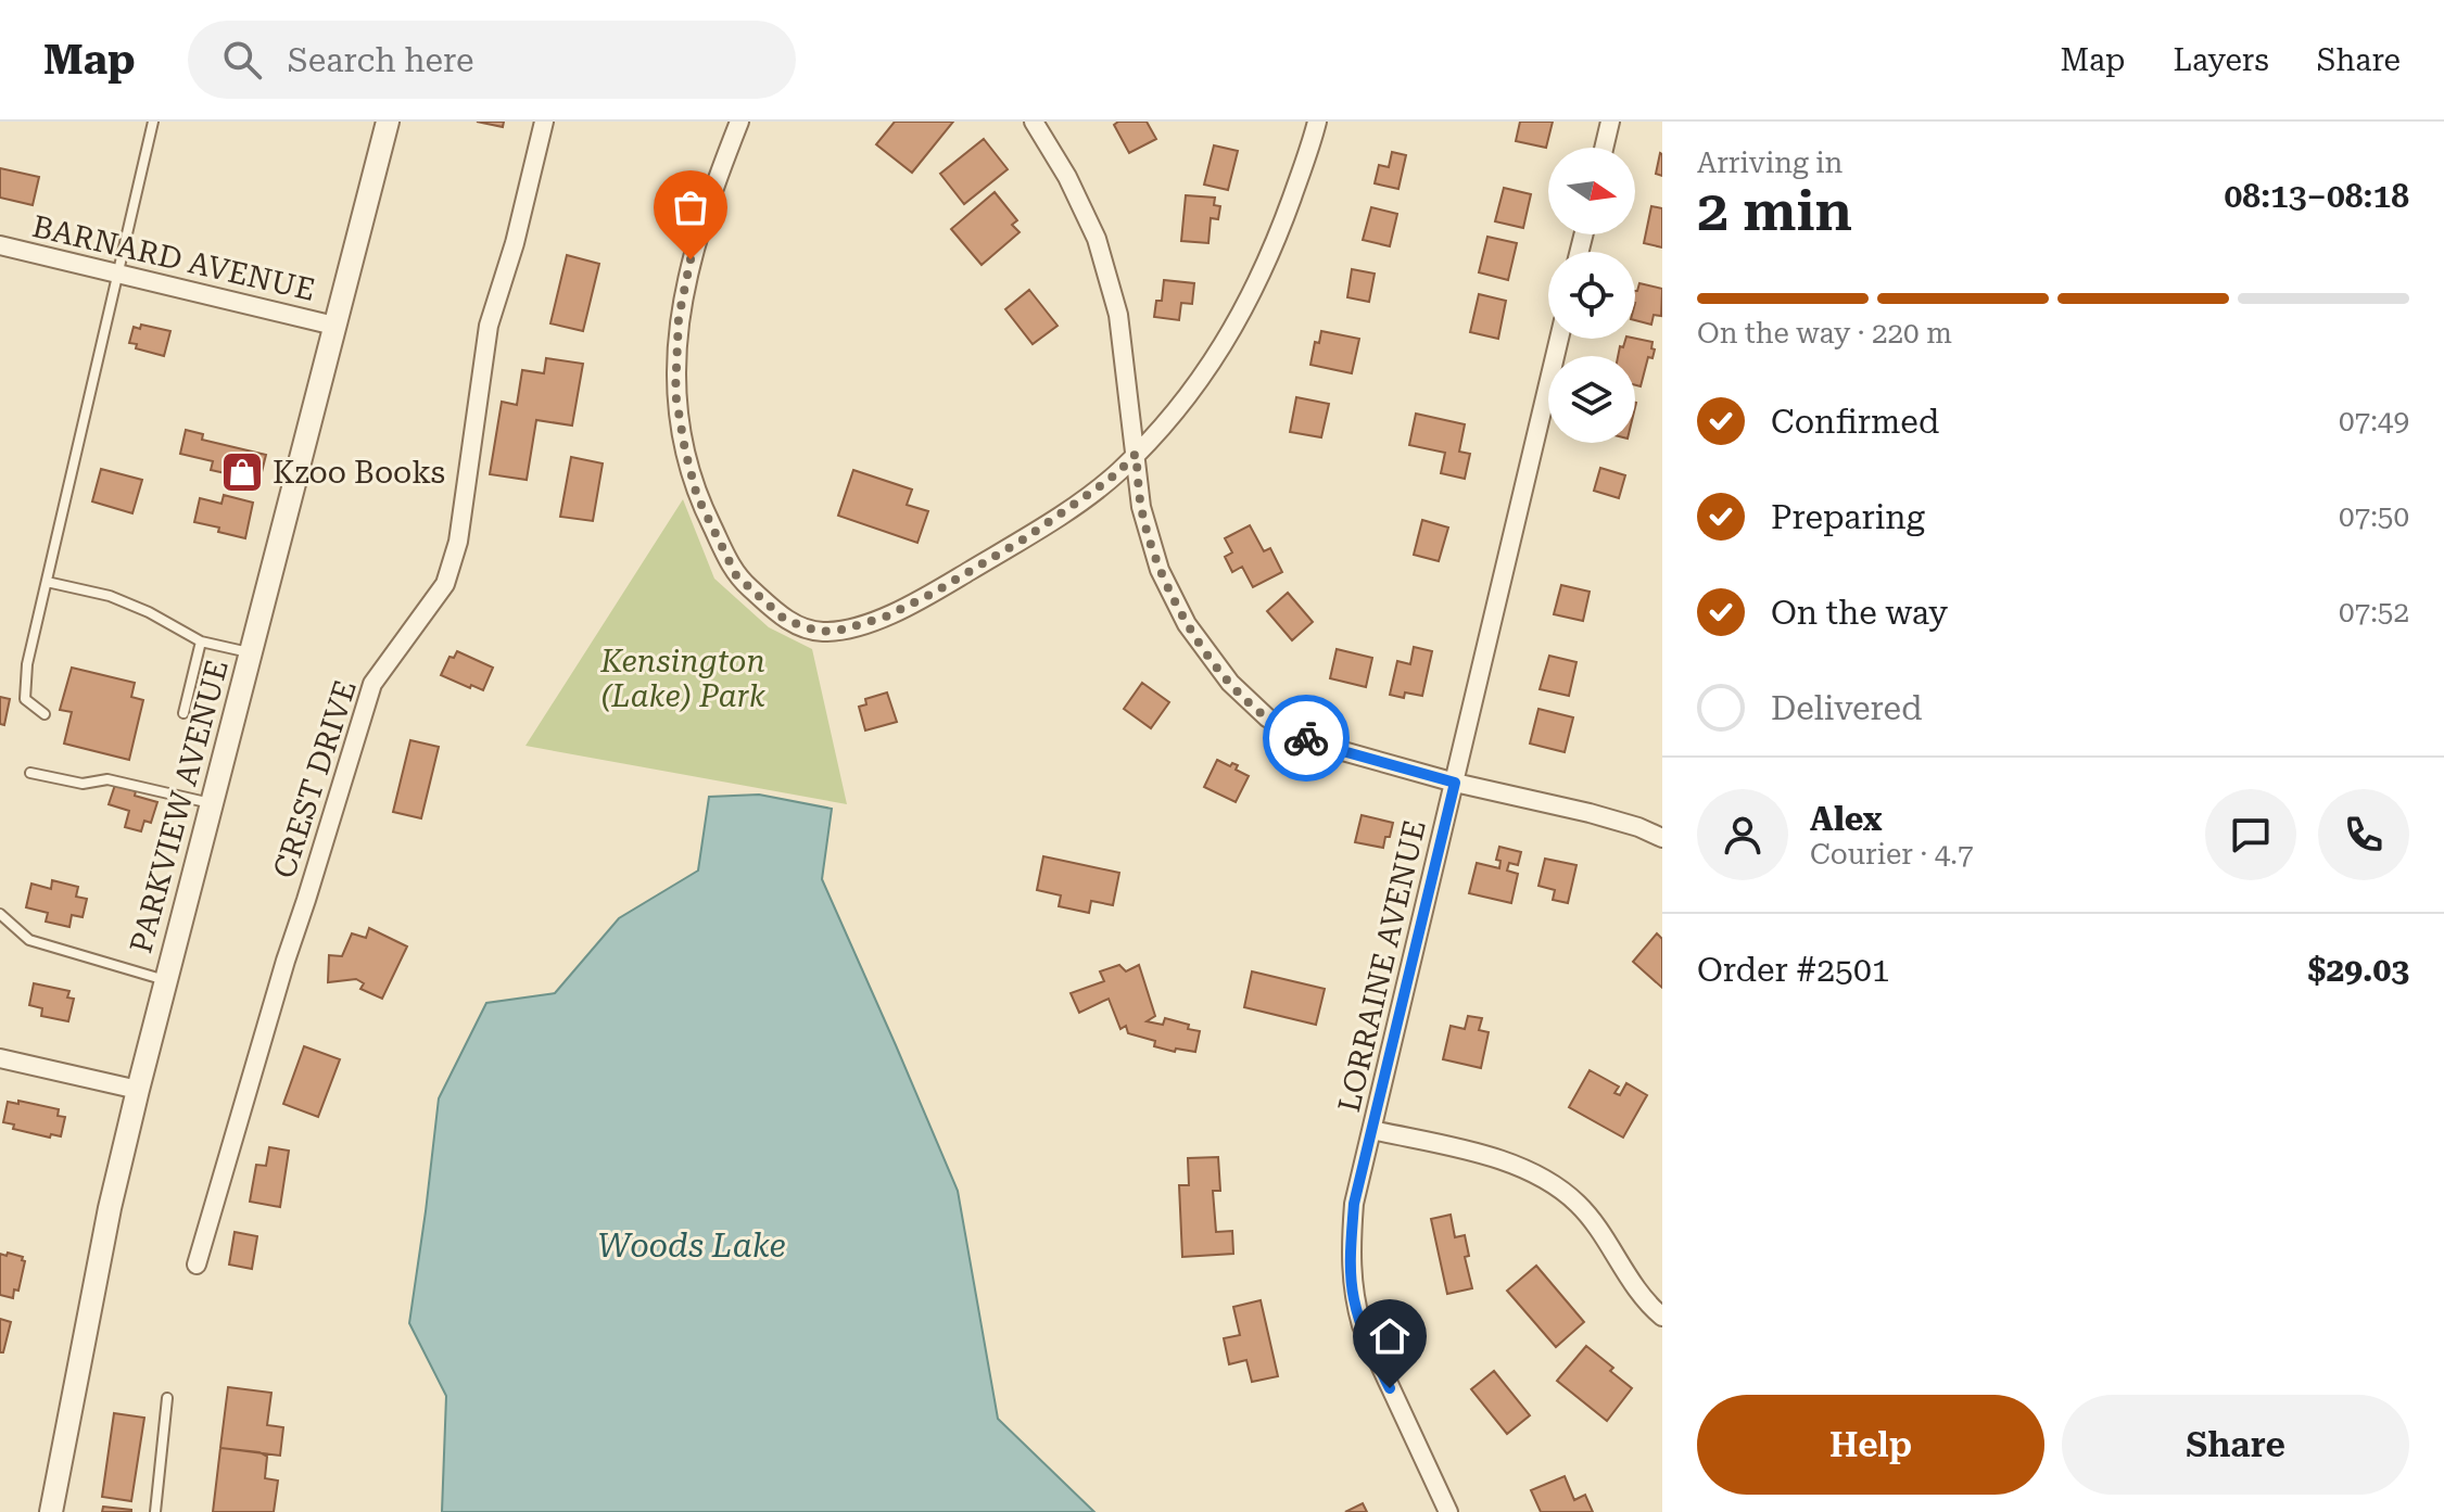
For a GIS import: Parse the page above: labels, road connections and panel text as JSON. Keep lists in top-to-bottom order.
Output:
{
  "streets": {
    "street": [
      "BARNARD AVENUE",
      "CREST DRIVE",
      "PARKVIEW AVENUE",
      "LORRAINE AVENUE"
    ]
  },
  "crossings": [
    ["BARNARD AVENUE", "PARKVIEW AVENUE"]
  ],
  "water": ["Woods Lake"],
  "parks": ["Kensington (Lake) Park"],
  "places": {
    "shop": ["Kzoo Books"]
  },
  "north": "right",
  "page": {
    "header": "Map",
    "search": "Search here",
    "nav": ["Map", "Layers", "Share"],
    "heading": ["2 min", "Arriving in", "08:13–08:18"],
    "panel": [
      "Alex",
      "Courier · 4.7",
      "Order #2501",
      "$29.03"
    ],
    "bar": "On the way · 220 m",
    "list": [
      ["Confirmed", "07:49"],
      ["Preparing", "07:50"],
      ["On the way", "07:52"],
      "Delivered"
    ],
    "buttons": ["Help", "Share"]
  }
}
